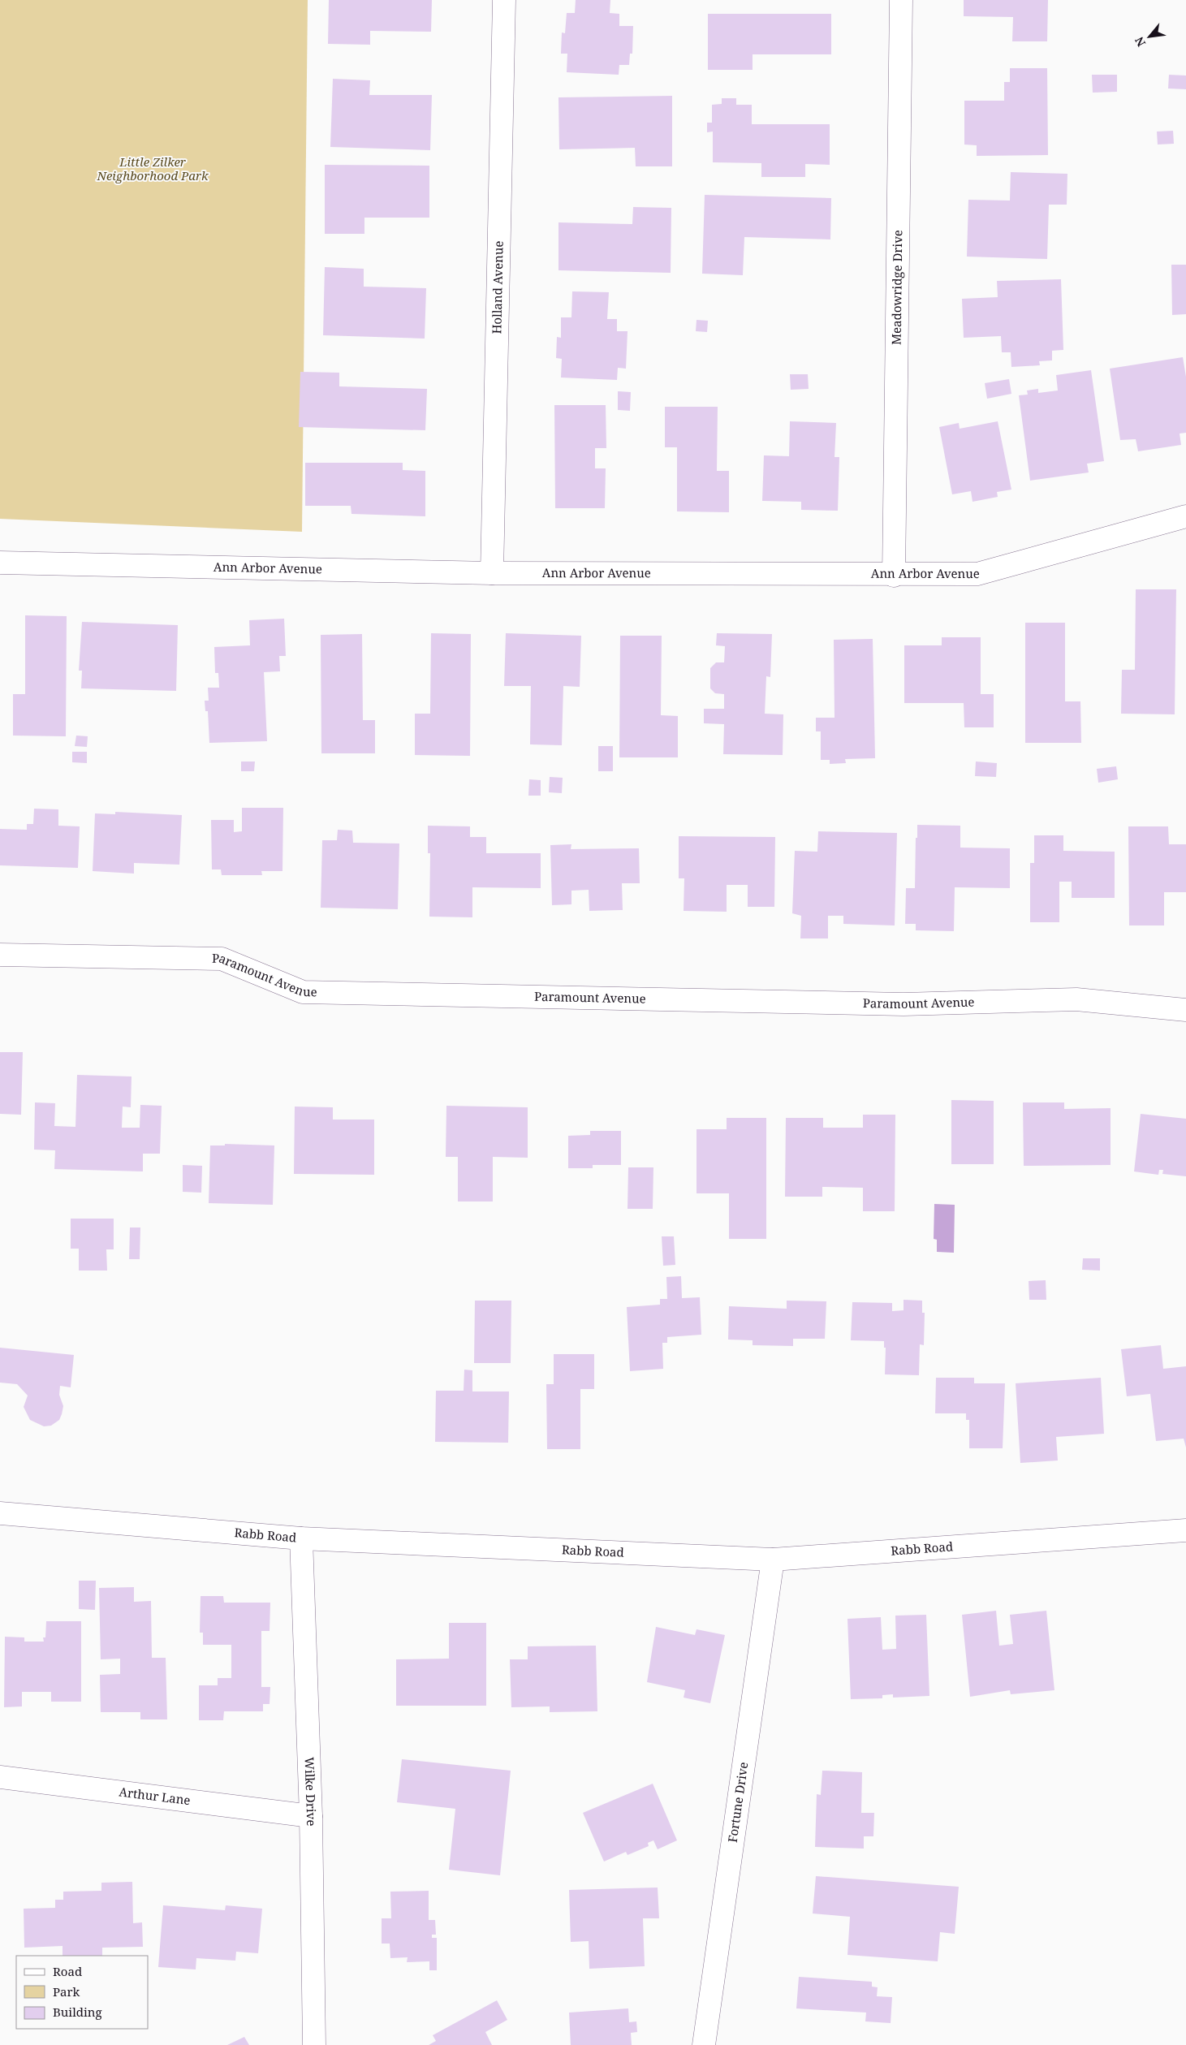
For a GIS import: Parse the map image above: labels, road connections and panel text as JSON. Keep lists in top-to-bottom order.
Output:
{
  "streets": {
    "street": [
      "Holland Avenue",
      "Meadowridge Drive",
      "Ann Arbor Avenue",
      "Paramount Avenue",
      "Rabb Road",
      "Wilke Drive",
      "Arthur Lane",
      "Fortune Drive"
    ]
  },
  "crossings": [
    ["Holland Avenue", "Ann Arbor Avenue"],
    ["Meadowridge Drive", "Ann Arbor Avenue"],
    ["Rabb Road", "Wilke Drive"],
    ["Rabb Road", "Fortune Drive"],
    ["Wilke Drive", "Arthur Lane"]
  ],
  "parks": ["Little Zilker Neighborhood Park"],
  "legend": ["Road", "Park", "Building"],
  "north": "bottom left"
}
